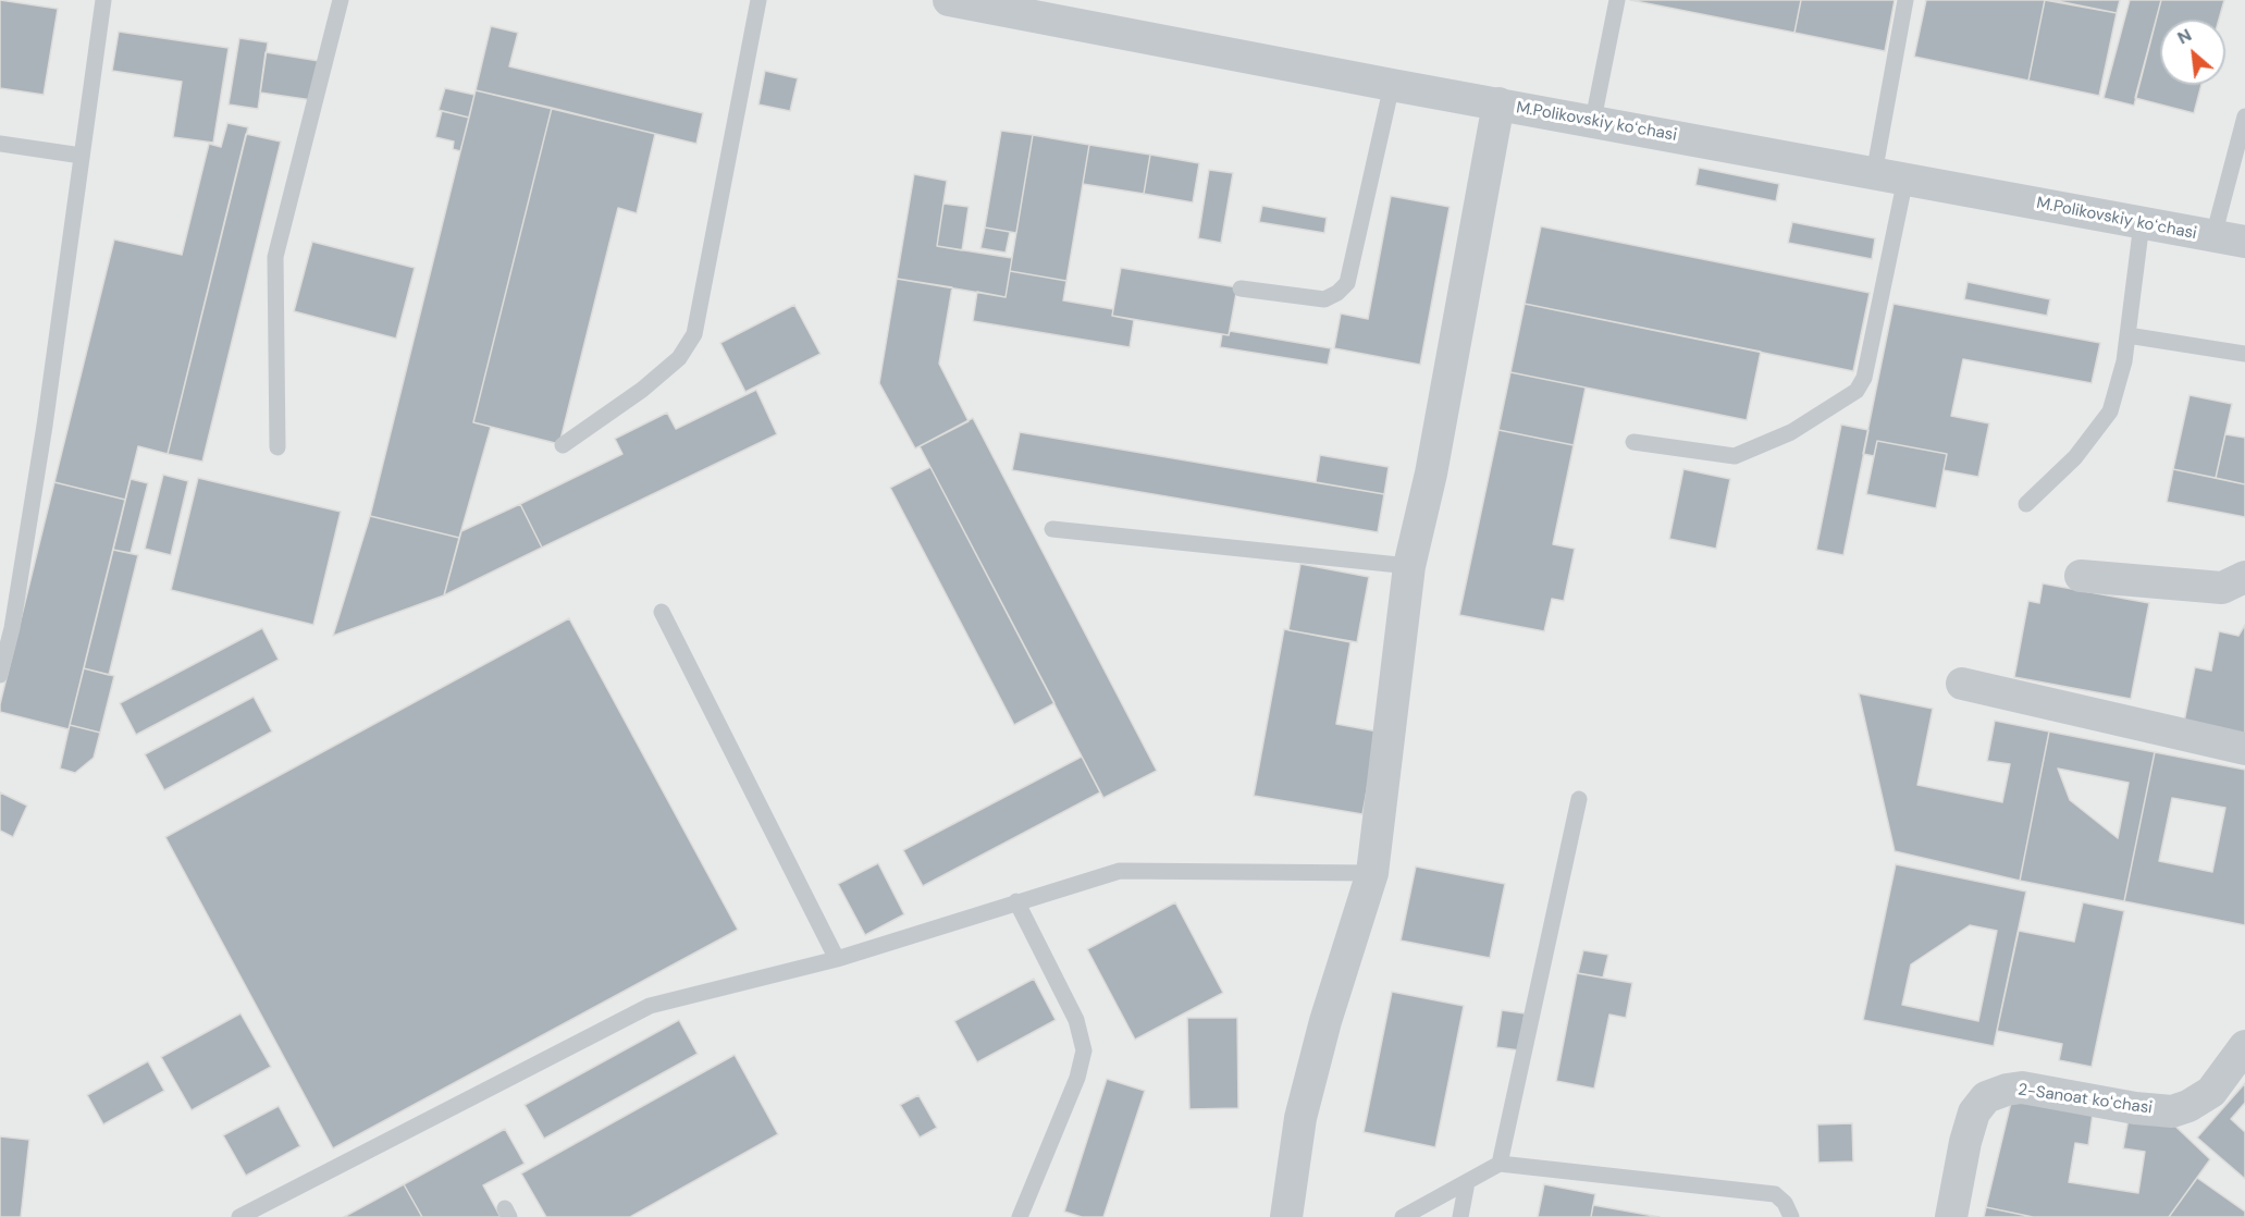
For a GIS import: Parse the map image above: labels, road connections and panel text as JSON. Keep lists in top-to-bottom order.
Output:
{
  "streets": {
    "street": ["M.Polikovskiy koʻchasi", "2-Sanoat koʻchasi"]
  },
  "north": "top left"
}
